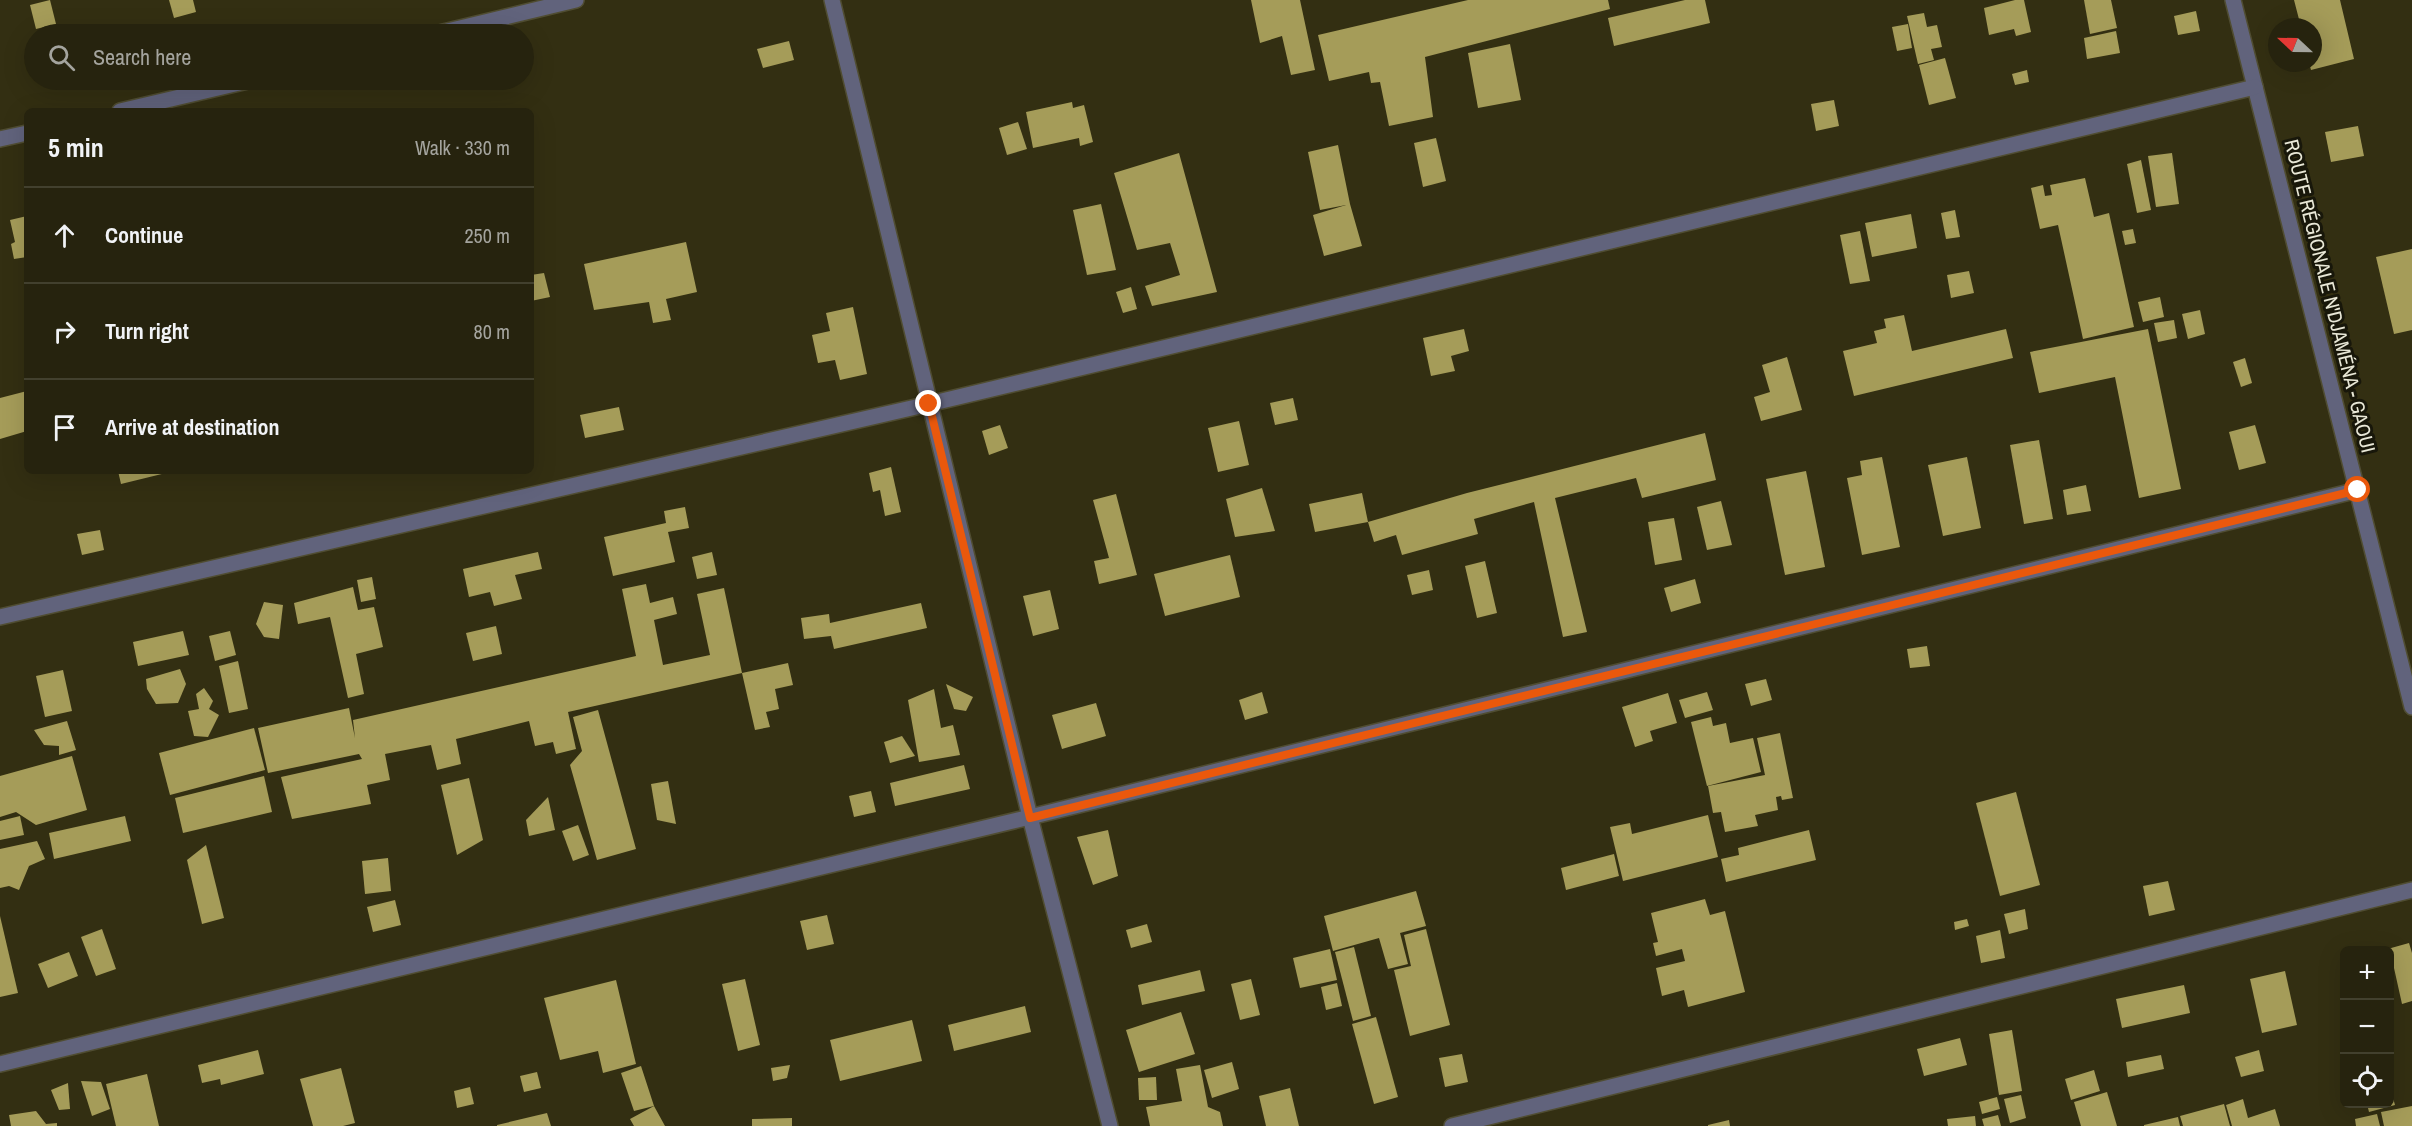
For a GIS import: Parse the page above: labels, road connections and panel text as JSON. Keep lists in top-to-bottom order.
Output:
{
  "streets": {
    "street": ["ROUTE RÉGIONALE N'DJAMÉNA - GAOUI"]
  },
  "north": "left",
  "page": {
    "search": "Search here",
    "heading": ["5 min", "Walk · 330 m"],
    "list": [
      ["Continue", "250 m"],
      ["Turn right", "80 m"],
      "Arrive at destination"
    ],
    "map_buttons": ["+", "−"]
  }
}
